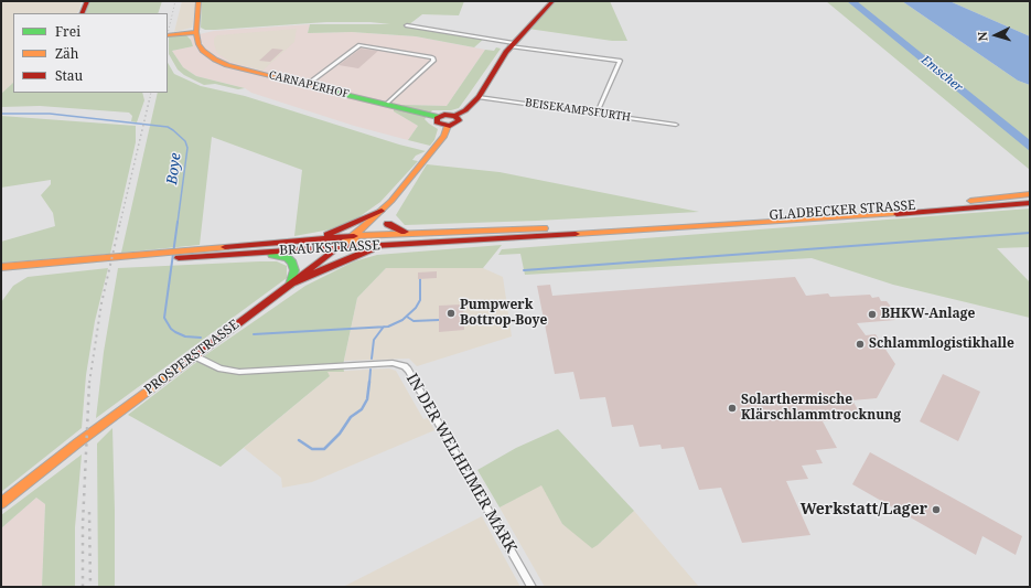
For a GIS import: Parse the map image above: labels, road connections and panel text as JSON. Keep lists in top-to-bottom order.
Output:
{
  "streets": {
    "main road": [
      "CARNAPERHOF",
      "GLADBECKER STRASSE",
      "BRAUKSTRASSE",
      "PROSPERSTRASSE"
    ],
    "street": ["BEISEKAMPSFURTH", "IN DER WELHEIMER MARK"]
  },
  "crossings": [
    ["GLADBECKER STRASSE", "BRAUKSTRASSE"],
    ["BRAUKSTRASSE", "PROSPERSTRASSE"],
    ["PROSPERSTRASSE", "IN DER WELHEIMER MARK"]
  ],
  "water": ["Emscher", "Boye"],
  "places": [
    "Pumpwerk Bottrop-Boye",
    "BHKW-Anlage",
    "Schlammlogistikhalle",
    "Solarthermische Klärschlammtrocknung",
    "Werkstatt/Lager"
  ],
  "legend": ["Frei", "Zäh", "Stau"],
  "north": "left"
}
